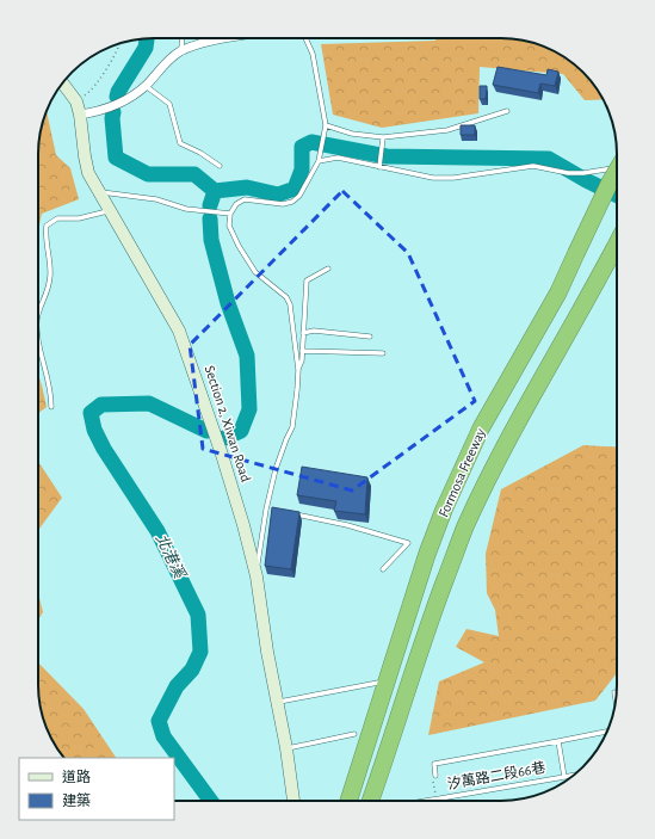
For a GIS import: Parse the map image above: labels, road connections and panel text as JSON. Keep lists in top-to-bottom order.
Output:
{
  "streets": {
    "highway": ["Formosa Freeway"],
    "street": ["Section 2, Xiwan Road"],
    "lane": ["汐萬路二段66巷"]
  },
  "water": ["北港溪"],
  "legend": ["道路", "建築"]
}
